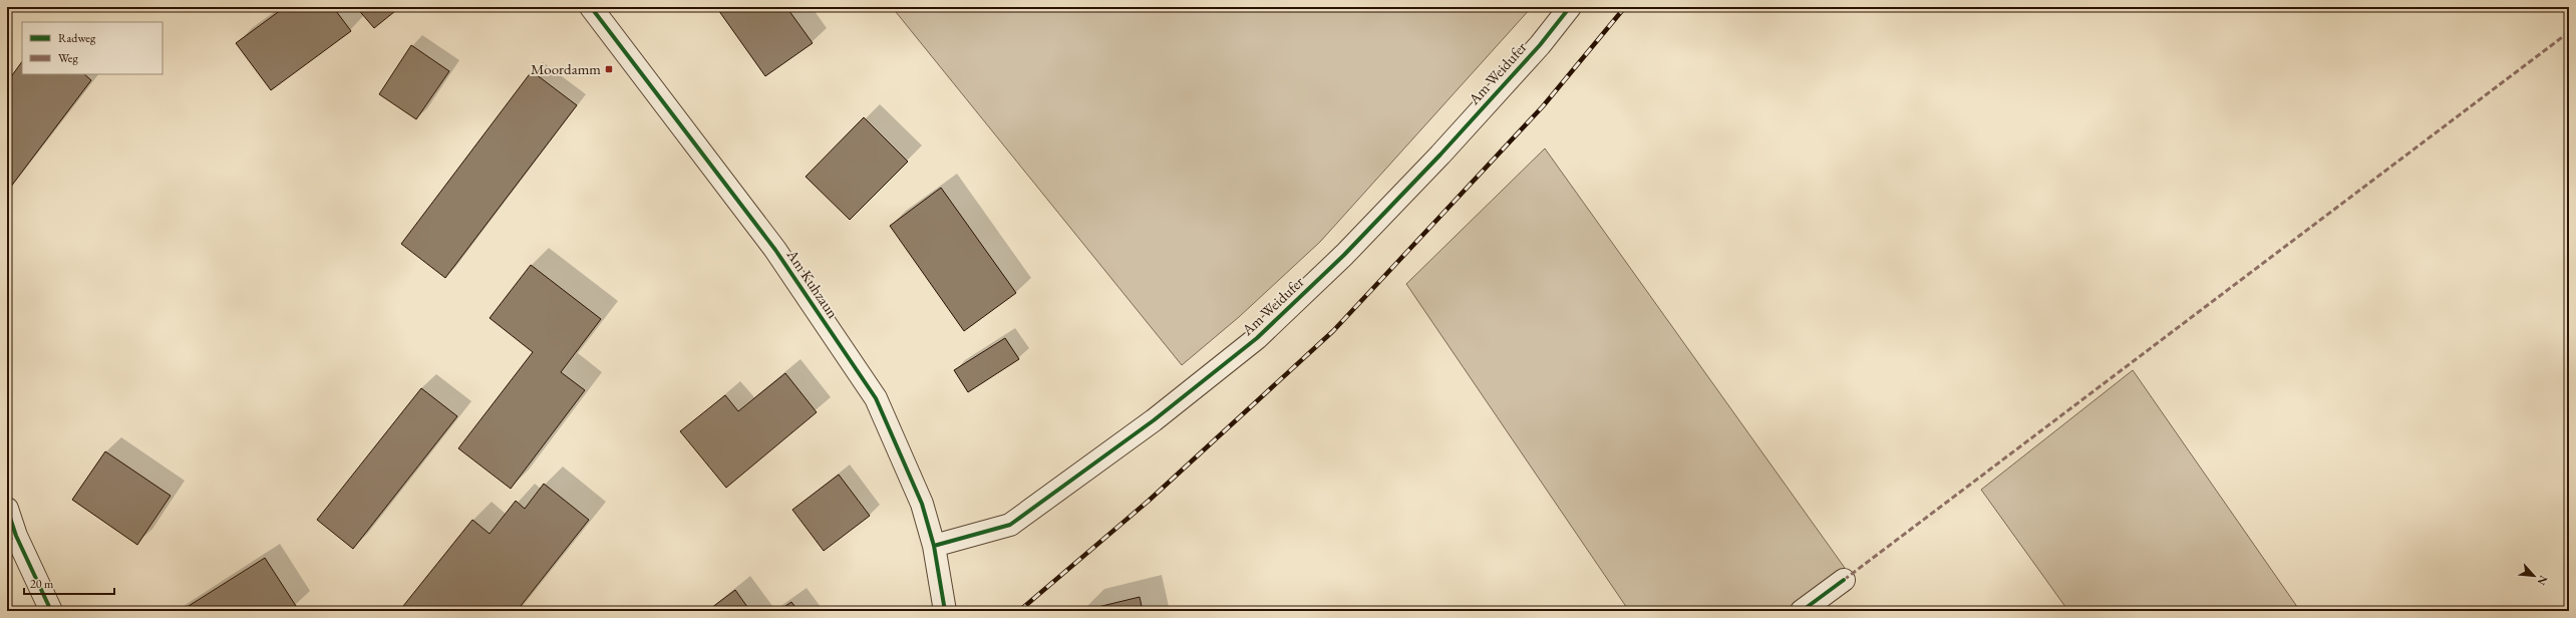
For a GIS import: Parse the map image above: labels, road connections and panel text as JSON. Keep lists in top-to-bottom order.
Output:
{
  "streets": {
    "street": ["Am Weidufer", "Am Kuhzaun"]
  },
  "crossings": [
    ["Am Weidufer", "Am Kuhzaun"]
  ],
  "places": {
    "transit": ["Moordamm"]
  },
  "legend": ["Radweg", "Weg"],
  "scale_bar": "20 m",
  "north": "bottom right"
}
